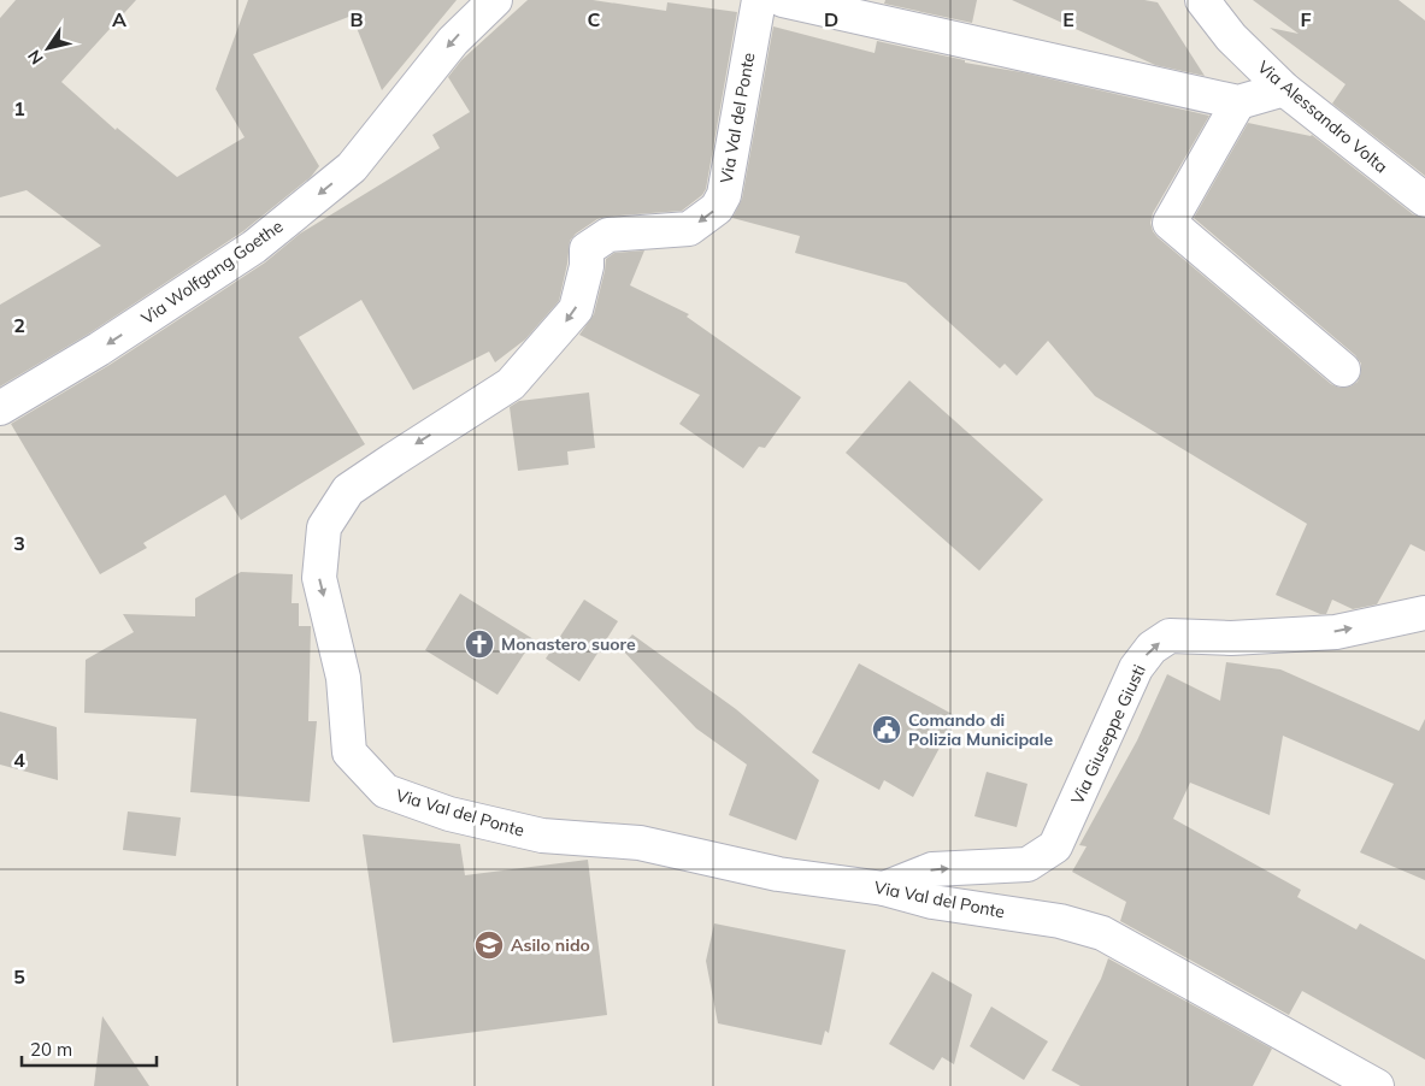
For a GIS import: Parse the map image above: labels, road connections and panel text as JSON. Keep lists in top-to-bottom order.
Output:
{
  "streets": {
    "street": [
      "Via Alessandro Volta",
      "Via Val del Ponte",
      "Via Wolfgang Goethe",
      "Via Giuseppe Giusti"
    ]
  },
  "crossings": [
    ["Via Val del Ponte", "Via Giuseppe Giusti"]
  ],
  "one_way": ["Via Wolfgang Goethe", "Via Giuseppe Giusti"],
  "places": {
    "church": ["Monastero suore"],
    "public building": ["Comando di Polizia Municipale"],
    "school or university": ["Asilo nido"]
  },
  "scale_bar": "20 m",
  "north": "bottom left",
  "grid": {
    "columns": [
      "A",
      "B",
      "C",
      "D",
      "E",
      "F"
    ],
    "rows": [
      "1",
      "2",
      "3",
      "4",
      "5"
    ]
  }
}
